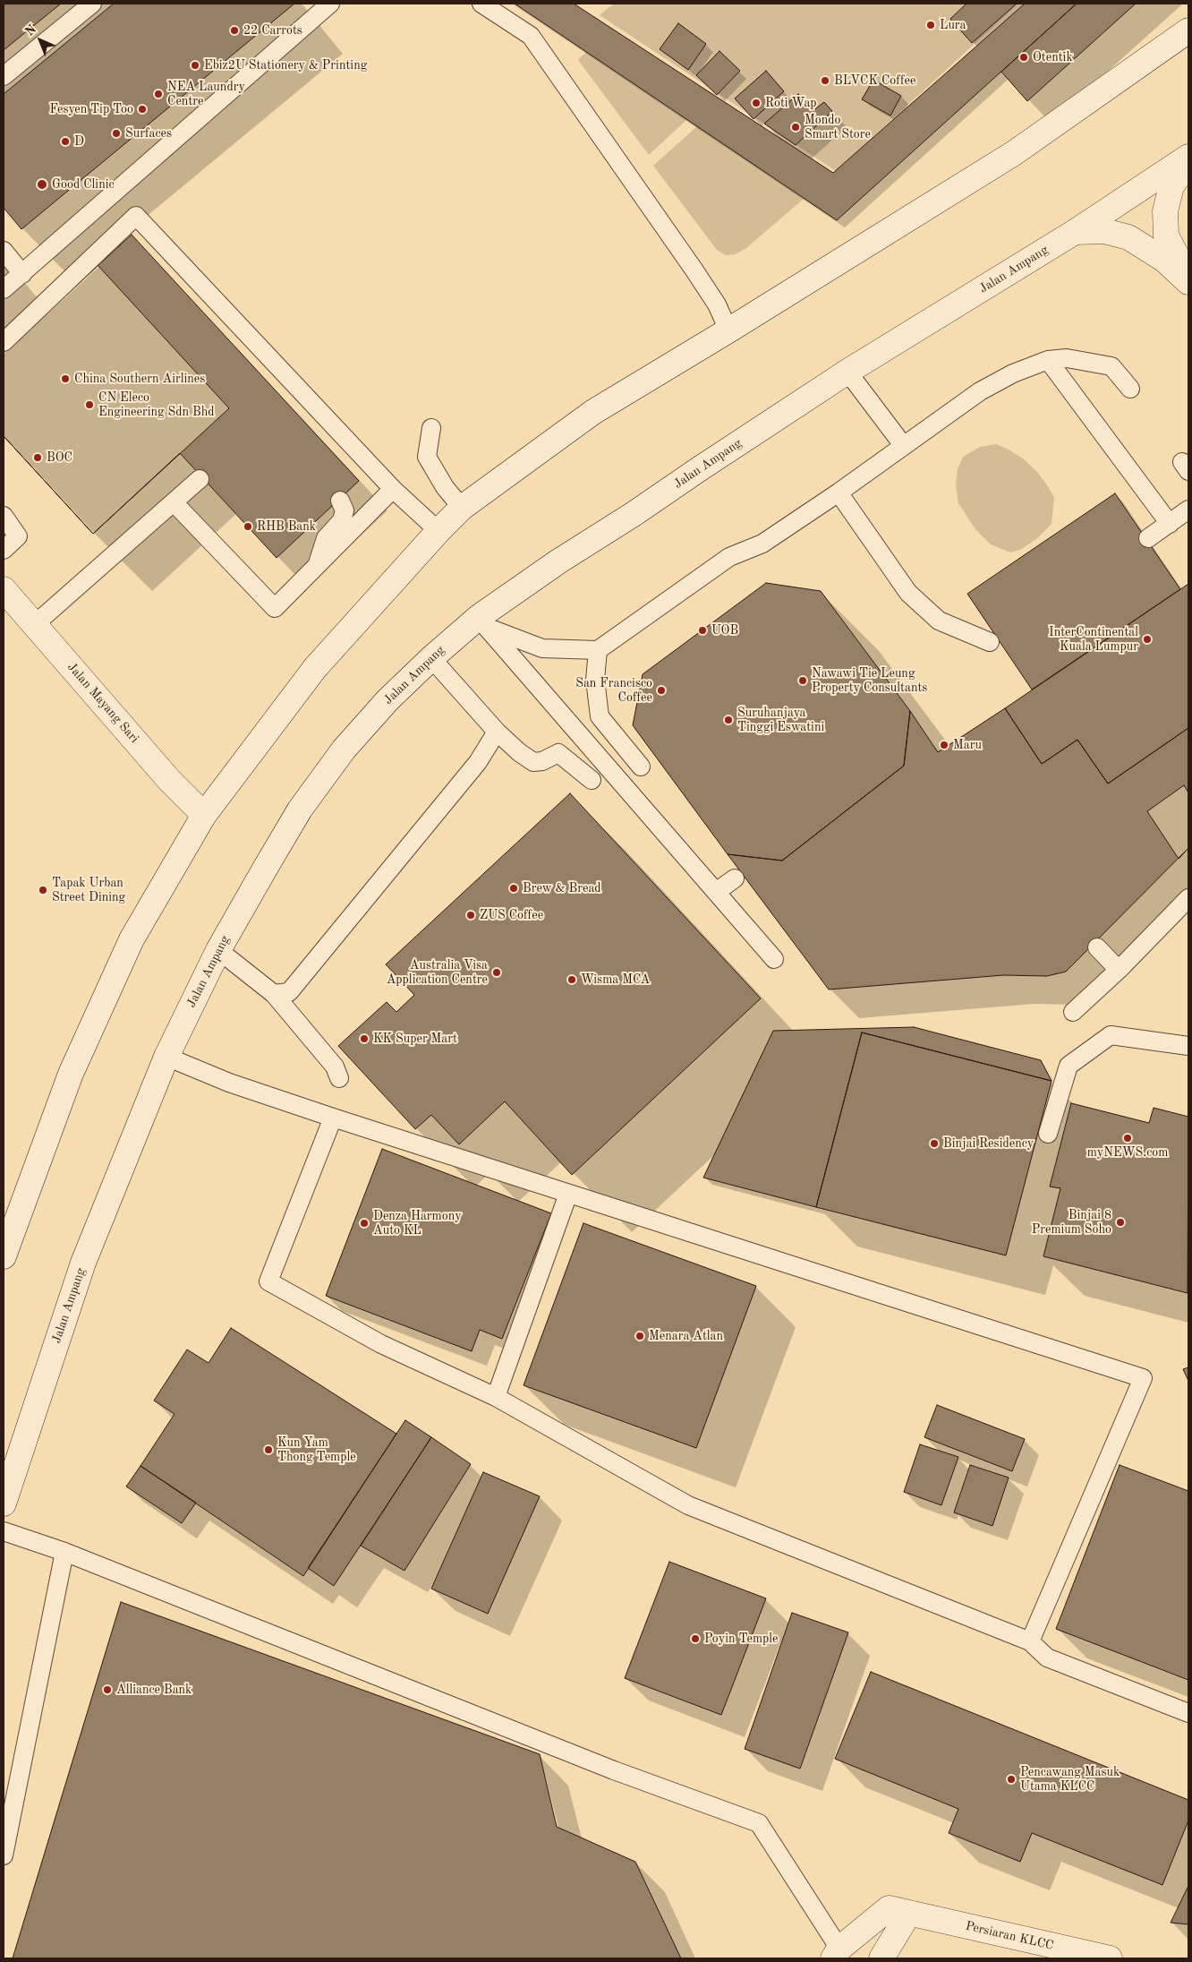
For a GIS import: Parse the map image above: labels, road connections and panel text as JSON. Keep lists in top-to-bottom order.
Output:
{
  "streets": {
    "main road": ["Jalan Ampang", "Jalan Mayang Sari", "Persiaran KLCC"]
  },
  "places": [
    "Lura",
    "22 Carrots",
    "Otentik",
    "Ebiz2U Stationery & Printing",
    "BLVCK Coffee",
    "NEA Laundry Centre",
    "Roti Wap",
    "Fesyen Tip Too",
    "Mondo Smart Store",
    "Surfaces",
    "D",
    "Good Clinic",
    "China Southern Airlines",
    "CN Eleco Engineering Sdn Bhd",
    "BOC",
    "RHB Bank",
    "UOB",
    "InterContinental Kuala Lumpur",
    "Nawawi Tie Leung Property Consultants",
    "San Francisco Coffee",
    "Suruhanjaya Tinggi Eswatini",
    "Maru",
    "Brew & Bread",
    "Tapak Urban Street Dining",
    "ZUS Coffee",
    "Australia Visa Application Centre",
    "Wisma MCA",
    "KK Super Mart",
    "myNEWS.com",
    "Binjai Residency",
    "Binjai 8 Premium Soho",
    "Denza Harmony Auto KL",
    "Menara Atlan",
    "Kun Yam Thong Temple",
    "Poyin Temple",
    "Alliance Bank",
    "Pencawang Masuk Utama KLCC"
  ],
  "north": "top left"
}
